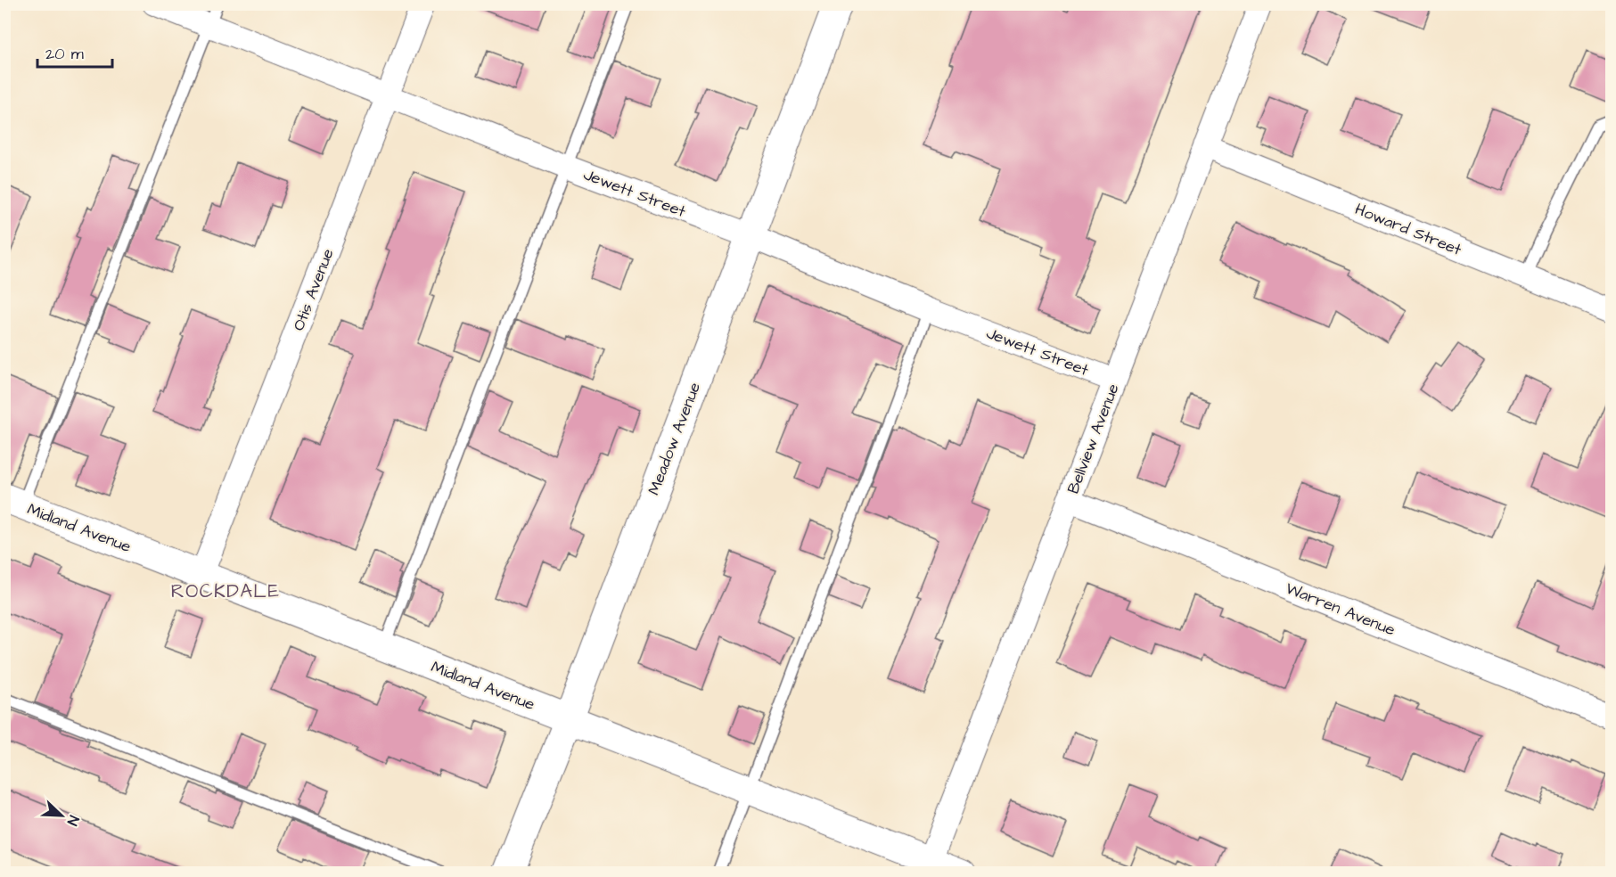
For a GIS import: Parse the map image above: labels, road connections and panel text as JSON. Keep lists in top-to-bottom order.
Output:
{
  "streets": {
    "street": [
      "Jewett Street",
      "Howard Street",
      "Otis Avenue",
      "Meadow Avenue",
      "Bellview Avenue",
      "Midland Avenue",
      "Warren Avenue"
    ]
  },
  "crossings": [
    ["Jewett Street", "Otis Avenue"],
    ["Jewett Street", "Meadow Avenue"],
    ["Jewett Street", "Bellview Avenue"],
    ["Howard Street", "Bellview Avenue"],
    ["Otis Avenue", "Midland Avenue"],
    ["Meadow Avenue", "Midland Avenue"],
    ["Bellview Avenue", "Midland Avenue"],
    ["Bellview Avenue", "Warren Avenue"]
  ],
  "districts": ["ROCKDALE"],
  "scale_bar": "20 m",
  "north": "bottom right"
}
